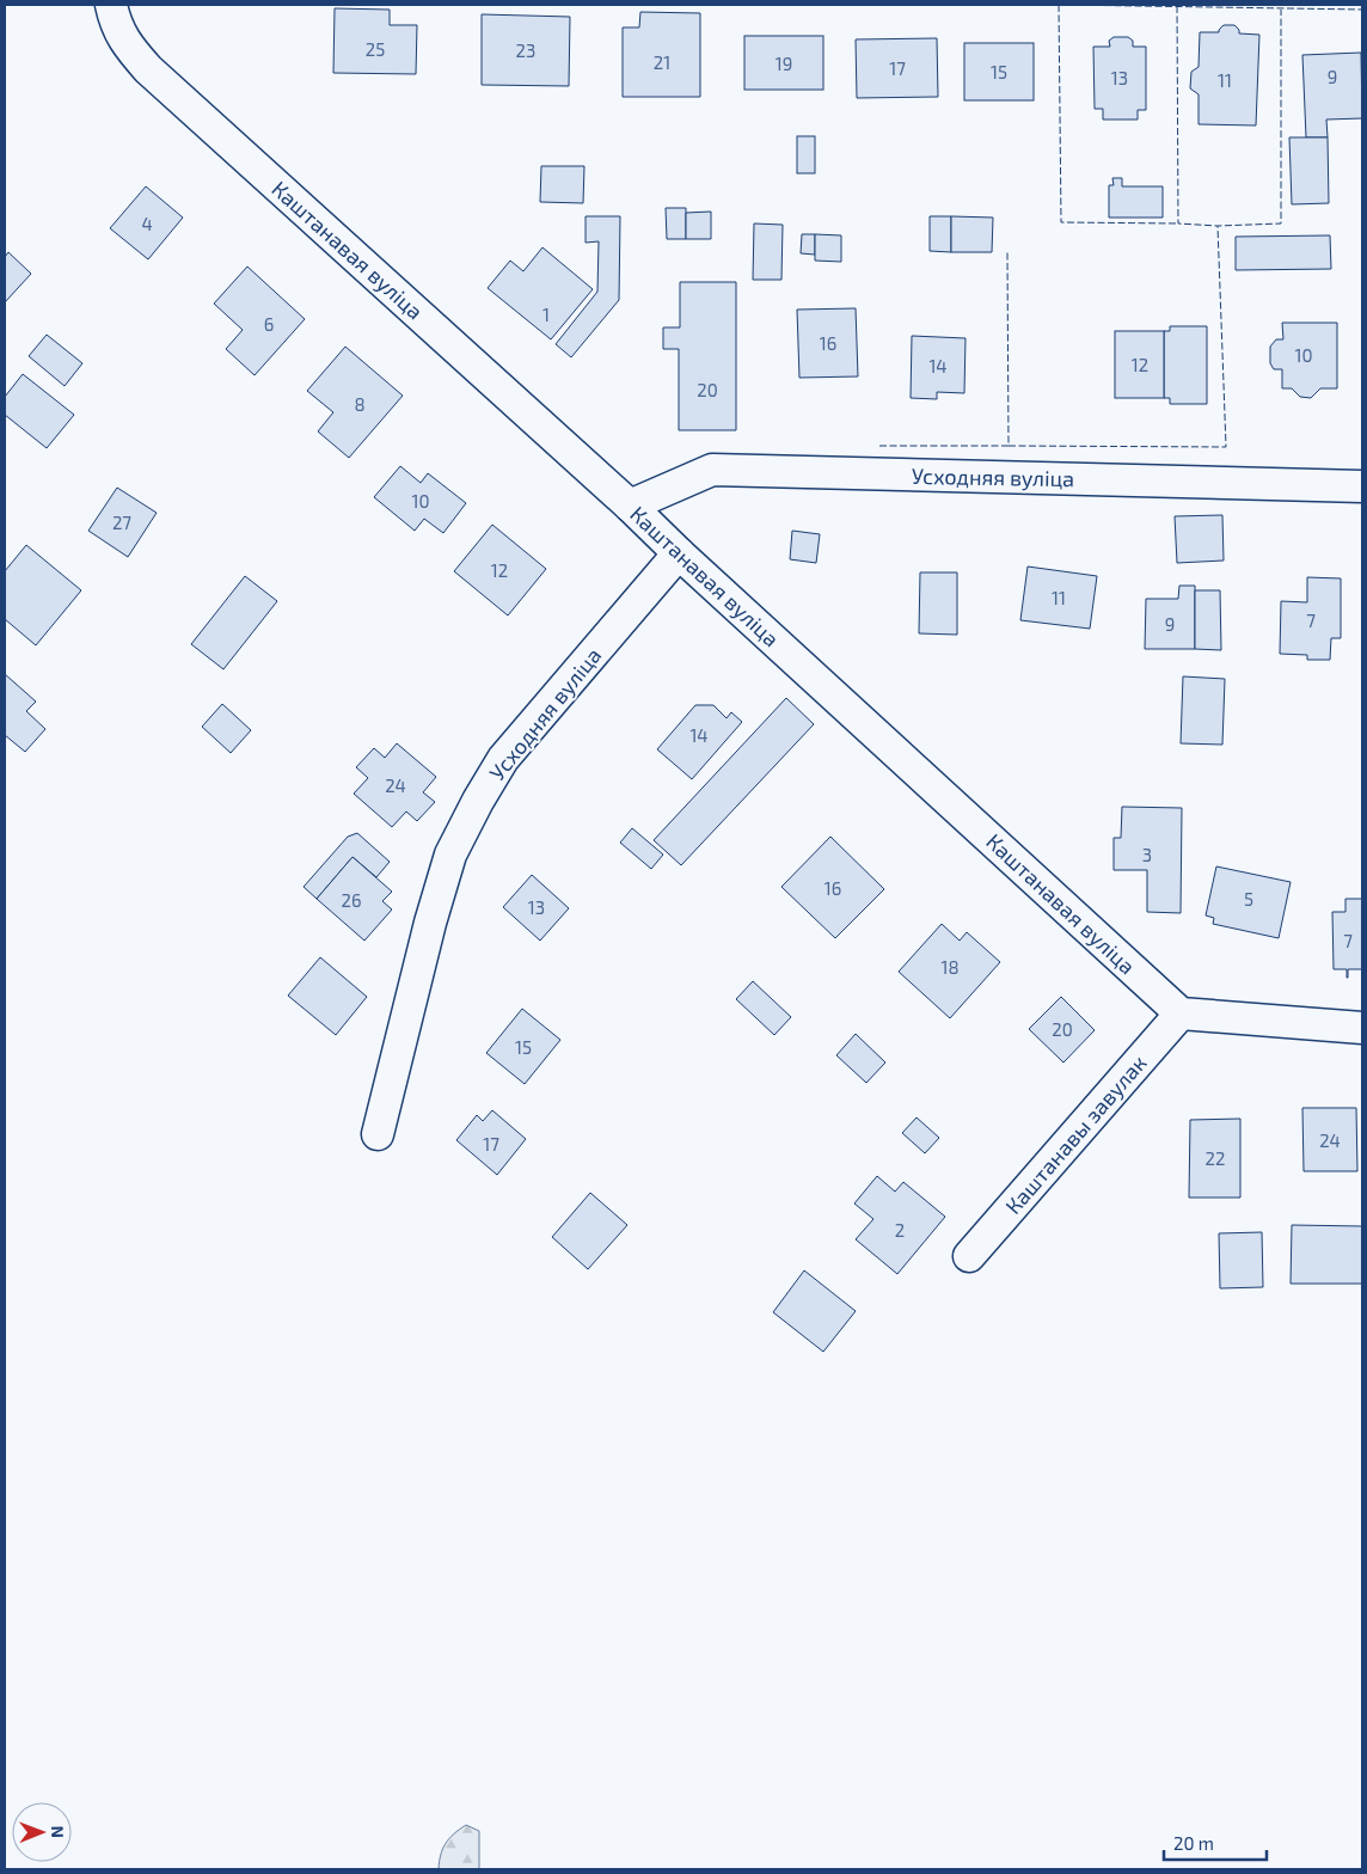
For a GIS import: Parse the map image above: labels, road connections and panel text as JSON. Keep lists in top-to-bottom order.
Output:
{
  "streets": {
    "street": ["Каштанавая вуліца", "Усходняя вуліца", "Каштанавы завулак"]
  },
  "crossings": [
    ["Каштанавая вуліца", "Усходняя вуліца"],
    ["Каштанавая вуліца", "Каштанавы завулак"]
  ],
  "house_numbers": [
    "25",
    "23",
    "21",
    "19",
    "17",
    "15",
    "9",
    "13",
    "11",
    "4",
    "1",
    "6",
    "16",
    "10",
    "12",
    "14",
    "20",
    "8",
    "10",
    "27",
    "12",
    "11",
    "7",
    "9",
    "14",
    "24",
    "3",
    "16",
    "5",
    "26",
    "13",
    "7",
    "18",
    "20",
    "15",
    "24",
    "17",
    "22",
    "2"
  ],
  "scale_bar": "20 m",
  "north": "right"
}
